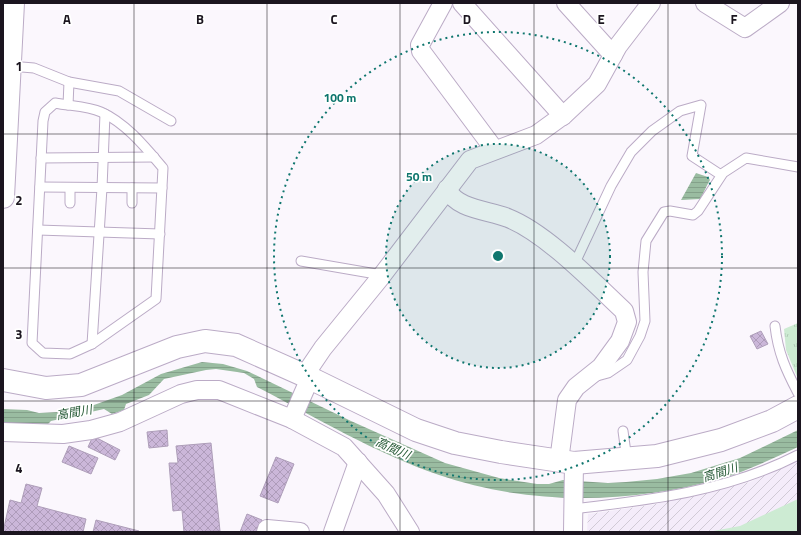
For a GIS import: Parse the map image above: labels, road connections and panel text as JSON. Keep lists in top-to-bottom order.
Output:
{
  "water": ["高間川"],
  "grid": {
    "columns": [
      "A",
      "B",
      "C",
      "D",
      "E",
      "F"
    ],
    "rows": [
      "1",
      "2",
      "3",
      "4"
    ]
  },
  "rings": ["100 m", "50 m"]
}
